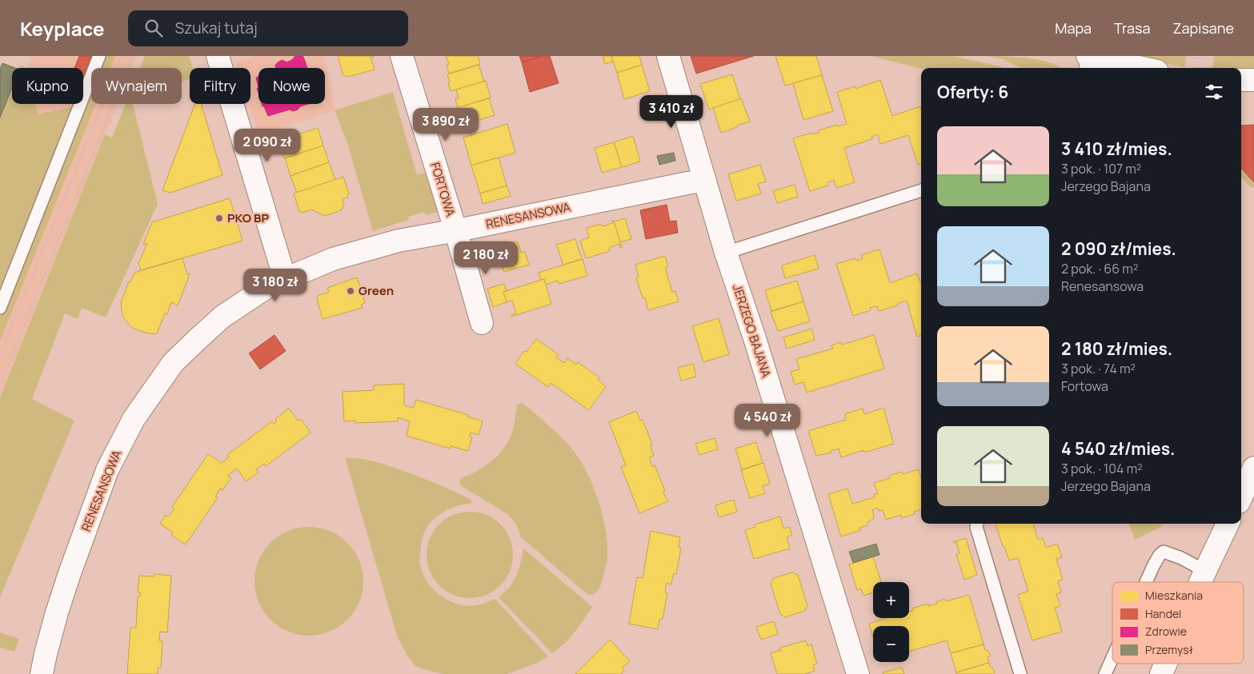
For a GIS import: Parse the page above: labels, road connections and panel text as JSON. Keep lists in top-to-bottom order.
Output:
{
  "streets": {
    "street": ["FORTOWA", "RENESANSOWA", "JERZEGO BAJANA"]
  },
  "crossings": [
    ["FORTOWA", "RENESANSOWA"],
    ["RENESANSOWA", "JERZEGO BAJANA"]
  ],
  "places": ["PKO BP", "Green"],
  "legend": [
    "Mieszkania",
    "Handel",
    "Zdrowie",
    "Przemysł"
  ],
  "page": {
    "header": "Keyplace",
    "search": "Szukaj tutaj",
    "nav": ["Mapa", "Trasa", "Zapisane"],
    "chip": [
      "Kupno",
      "Wynajem",
      "Filtry",
      "Nowe"
    ],
    "heading": "Oferty: 6",
    "price": [
      "3 410 zł",
      "3 890 zł",
      "2 090 zł",
      "2 180 zł",
      "3 180 zł",
      "4 540 zł"
    ],
    "list": [
      {
        "name": "3 410 zł/mies.",
        "note": "3 pok. · 107 m² · Jerzego Bajana"
      },
      {
        "name": "2 090 zł/mies.",
        "note": "2 pok. · 66 m² · Renesansowa"
      },
      {
        "name": "2 180 zł/mies.",
        "note": "3 pok. · 74 m² · Fortowa"
      },
      {
        "name": "4 540 zł/mies.",
        "note": "3 pok. · 104 m² · Jerzego Bajana"
      }
    ],
    "map_buttons": ["+", "−"]
  }
}
